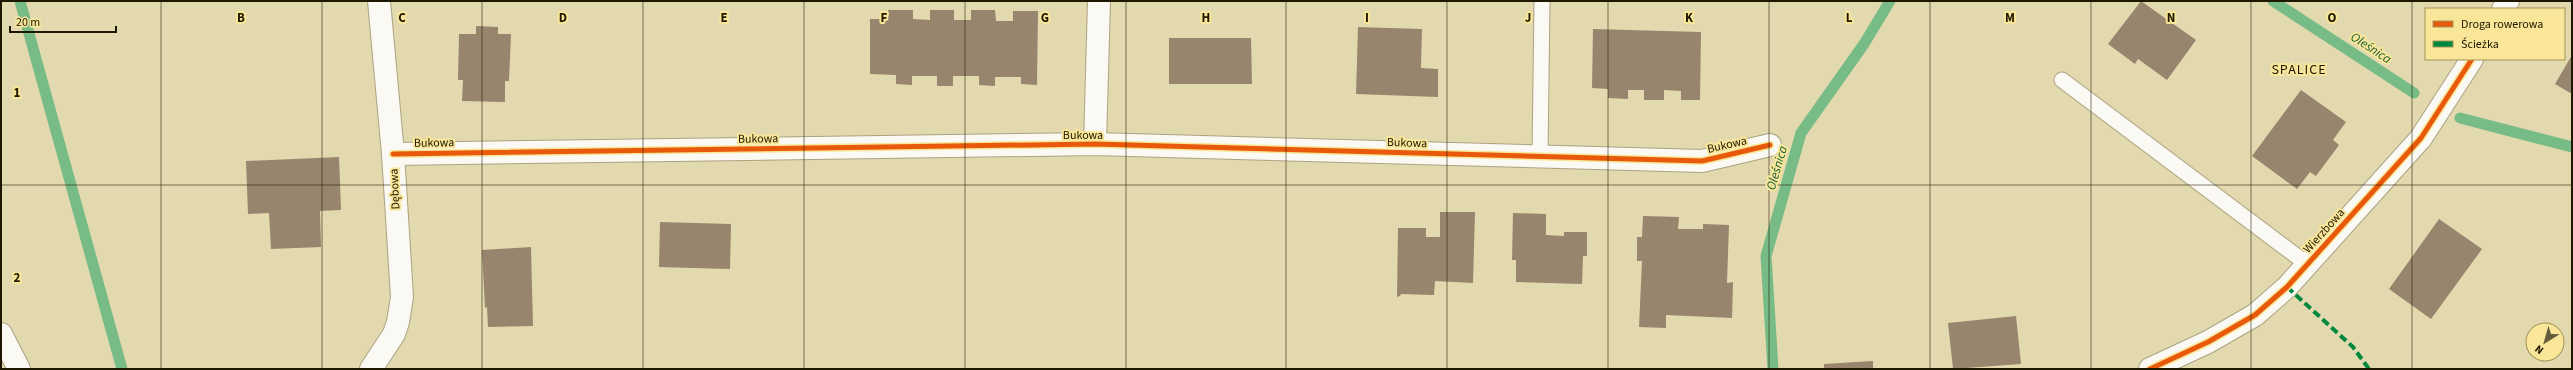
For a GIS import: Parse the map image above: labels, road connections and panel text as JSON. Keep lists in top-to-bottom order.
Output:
{
  "streets": {
    "street": ["Bukowa", "Dębowa", "Wierzbowa"]
  },
  "crossings": [
    ["Bukowa", "Dębowa"]
  ],
  "districts": ["SPALICE"],
  "water": ["Oleśnica"],
  "legend": ["Droga rowerowa", "Ścieżka"],
  "scale_bar": "20 m",
  "north": "bottom left",
  "grid": {
    "columns": [
      "B",
      "C",
      "D",
      "E",
      "F",
      "G",
      "H",
      "I",
      "J",
      "K",
      "L",
      "M",
      "N",
      "O"
    ],
    "rows": ["1", "2"]
  }
}
